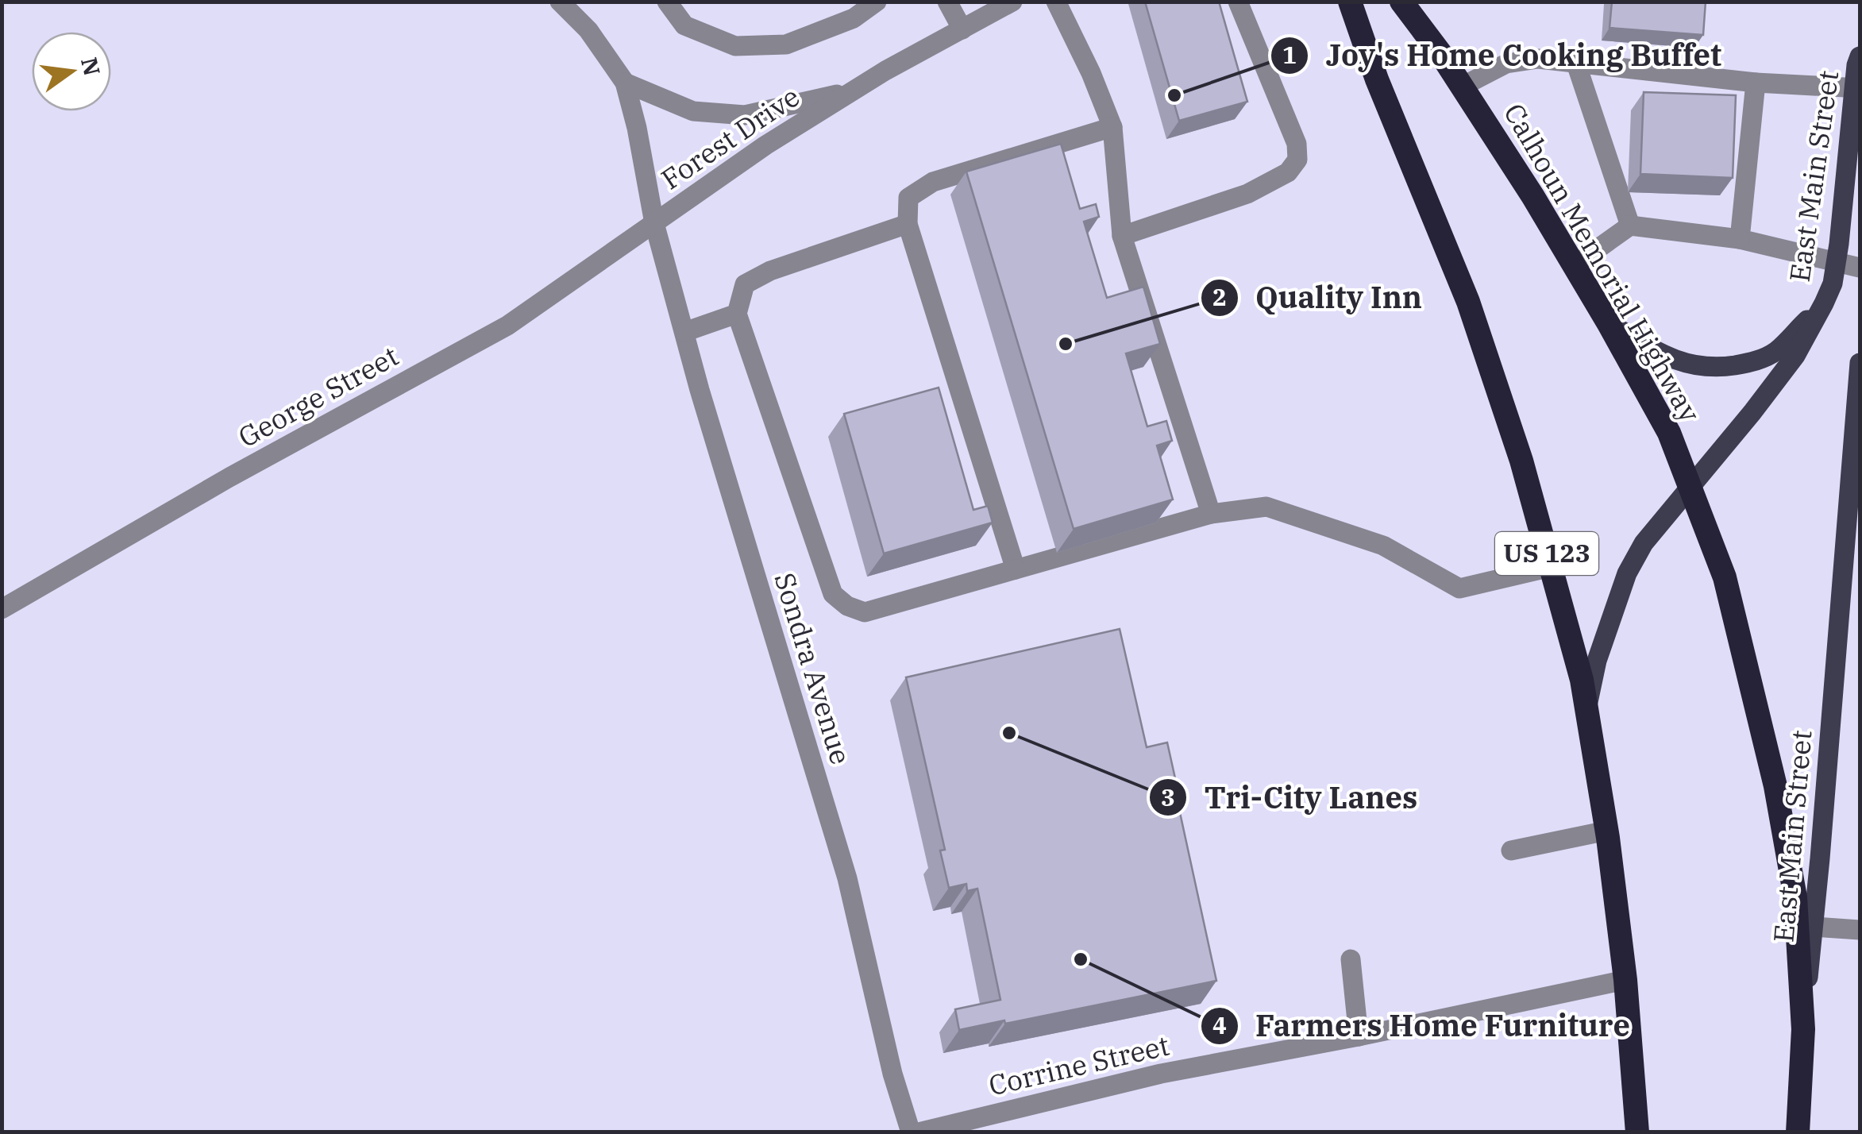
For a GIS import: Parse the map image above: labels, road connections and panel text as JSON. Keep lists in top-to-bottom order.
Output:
{
  "streets": {
    "highway": ["Calhoun Memorial Highway", "US 123"],
    "main road": ["East Main Street"],
    "street": [
      "Forest Drive",
      "George Street",
      "Sondra Avenue",
      "Corrine Street"
    ]
  },
  "crossings": [
    ["Forest Drive", "George Street"],
    ["Forest Drive", "Sondra Avenue"],
    ["East Main Street", "Calhoun Memorial Highway"],
    ["East Main Street", "US 123"],
    ["George Street", "Sondra Avenue"],
    ["US 123", "Corrine Street"]
  ],
  "places": [
    "Joy's Home Cooking Buffet",
    "Quality Inn",
    "Tri-City Lanes",
    "Farmers Home Furniture"
  ],
  "north": "right"
}
